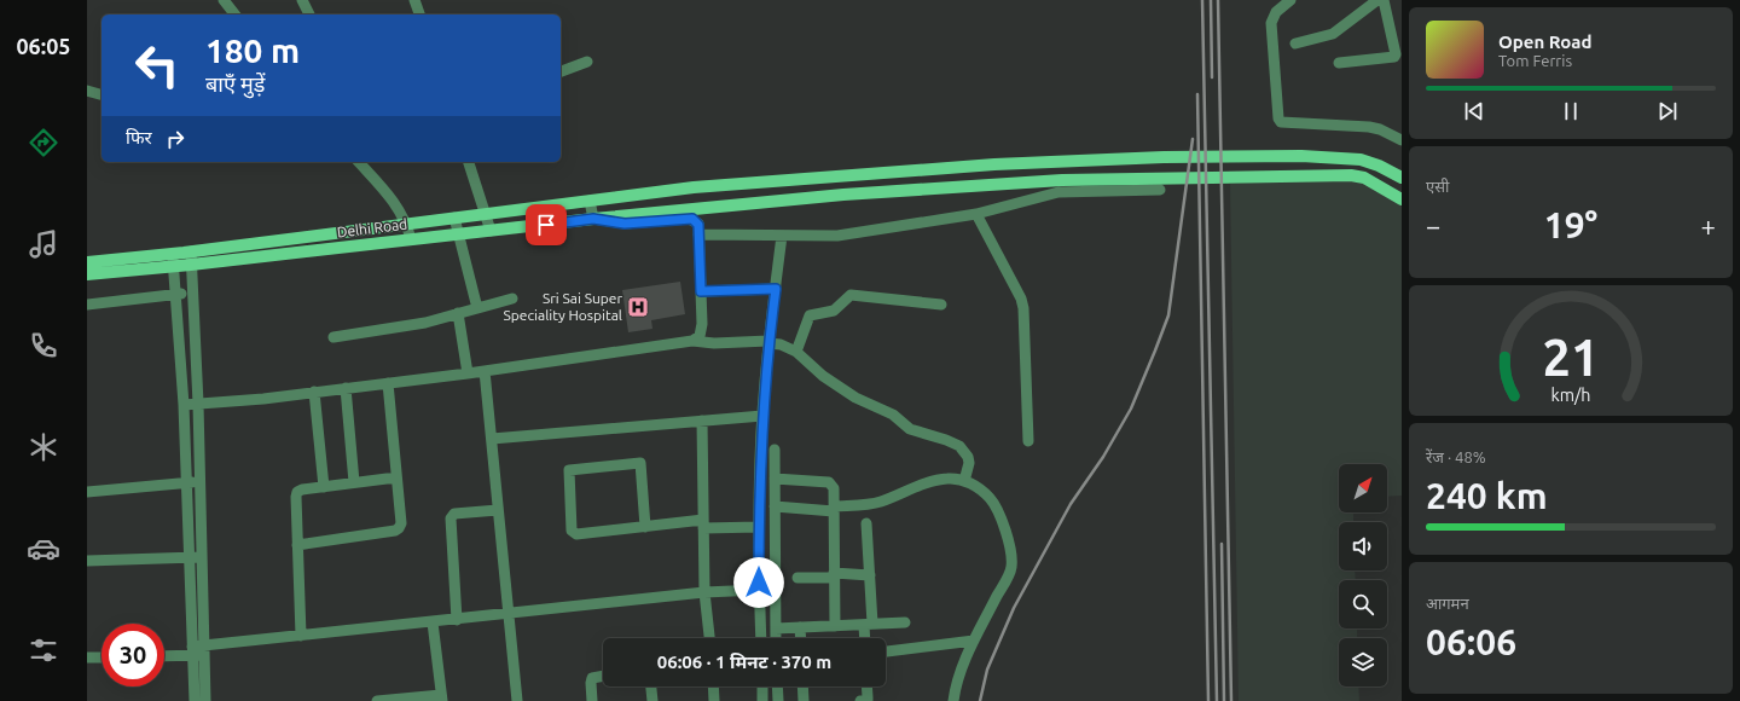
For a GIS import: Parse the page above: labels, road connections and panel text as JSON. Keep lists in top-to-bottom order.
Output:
{
  "streets": {
    "main road": ["Delhi Road"]
  },
  "places": {
    "hospital": ["Sri Sai Super Speciality Hospital"]
  },
  "north": "top right",
  "page": {
    "tabs": "06:05",
    "turn": ["180 m", "बाएँ मुड़ें"],
    "song": ["Open Road", "Tom Ferris"],
    "then": "फिर",
    "tile": [
      "एसी",
      ["रेंज · 48%", "240 km"],
      ["आगमन", "06:06"]
    ],
    "heat": ["−", "19°", "+"],
    "limit": "30",
    "trip": "06:06 · 1 मिनट · 370 m",
    "gauge": ["21", "km/h"]
  }
}
